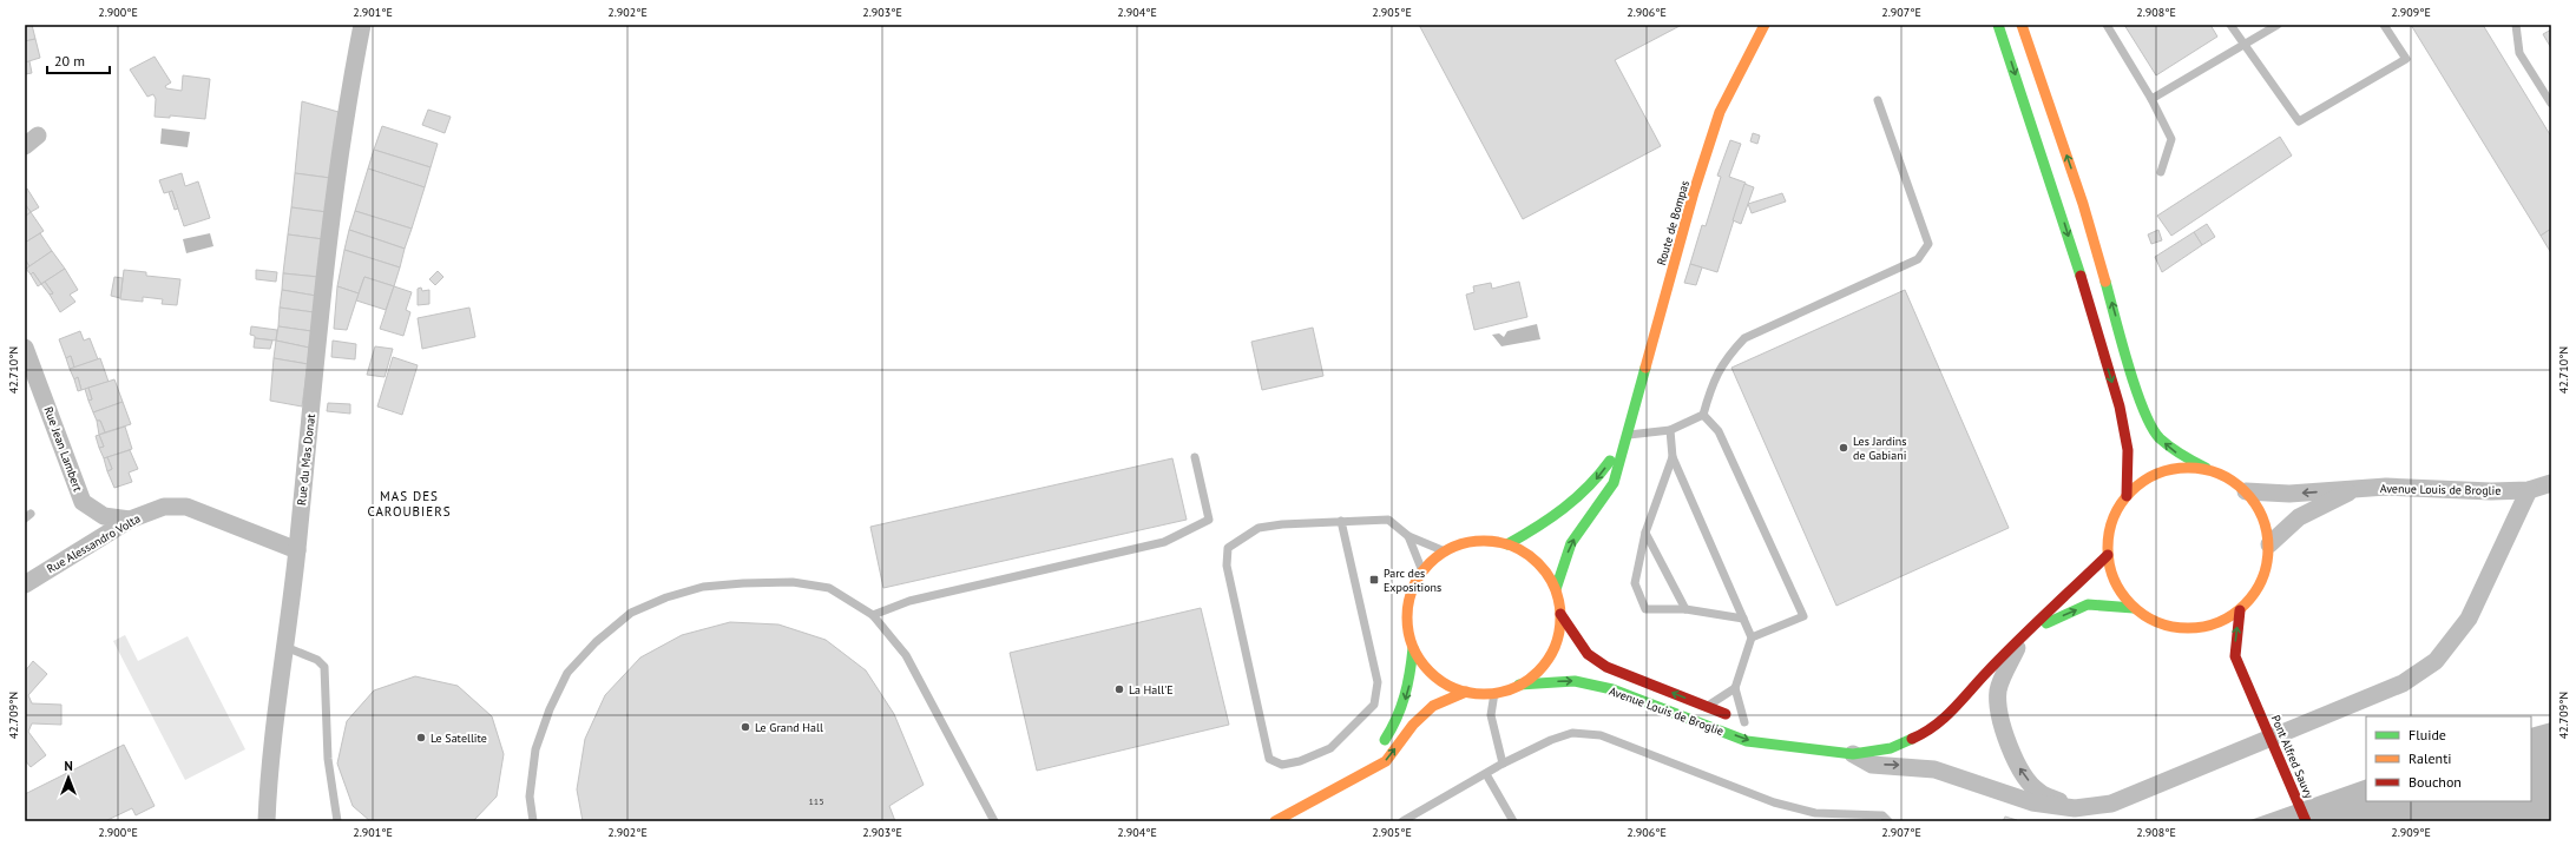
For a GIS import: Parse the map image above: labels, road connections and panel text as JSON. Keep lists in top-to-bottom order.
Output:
{
  "streets": {
    "main road": ["Route de Bompas", "Avenue Louis de Broglie", "Pont Alfred Sauvy"],
    "street": ["Rue Jean Lambert", "Rue du Mas Donat", "Rue Alessandro Volta"]
  },
  "crossings": [
    ["Route de Bompas", "Avenue Louis de Broglie"],
    ["Rue Jean Lambert", "Rue Alessandro Volta"],
    ["Rue du Mas Donat", "Rue Alessandro Volta"],
    ["Avenue Louis de Broglie", "Pont Alfred Sauvy"]
  ],
  "one_way": ["Pont Alfred Sauvy"],
  "districts": ["MAS DES CAROUBIERS"],
  "places": {
    "other": [
      "Les Jardins de Gabiani",
      "La Hall'E",
      "Le Grand Hall",
      "Le Satellite"
    ],
    "transit": ["Parc des Expositions"]
  },
  "house_numbers": ["115"],
  "legend": ["Fluide", "Ralenti", "Bouchon"],
  "scale_bar": "20 m",
  "north": "top",
  "coordinates": [
    "2.900°E",
    "2.901°E",
    "2.902°E",
    "2.903°E",
    "2.904°E",
    "2.905°E",
    "2.906°E",
    "2.907°E",
    "2.908°E",
    "2.909°E",
    "42.710°N",
    "42.709°N"
  ]
}
